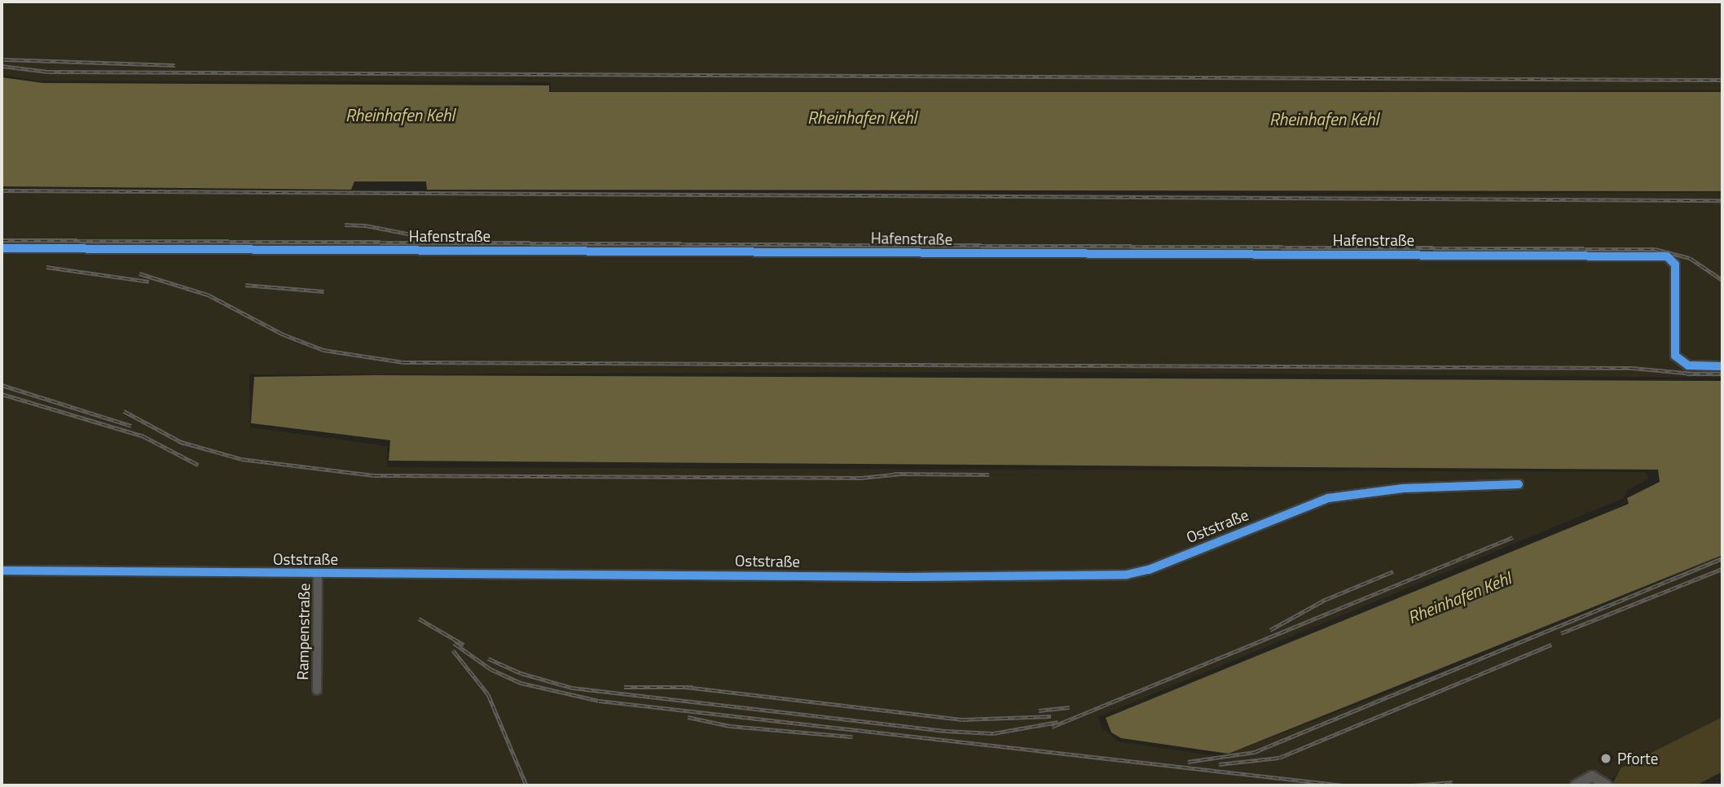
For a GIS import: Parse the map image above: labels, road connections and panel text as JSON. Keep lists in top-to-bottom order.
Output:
{
  "streets": {
    "street": ["Hafenstraße", "Oststraße", "Rampenstraße"]
  },
  "crossings": [
    ["Oststraße", "Rampenstraße"]
  ],
  "water": ["Rheinhafen Kehl"],
  "places": ["Pforte"]
}
